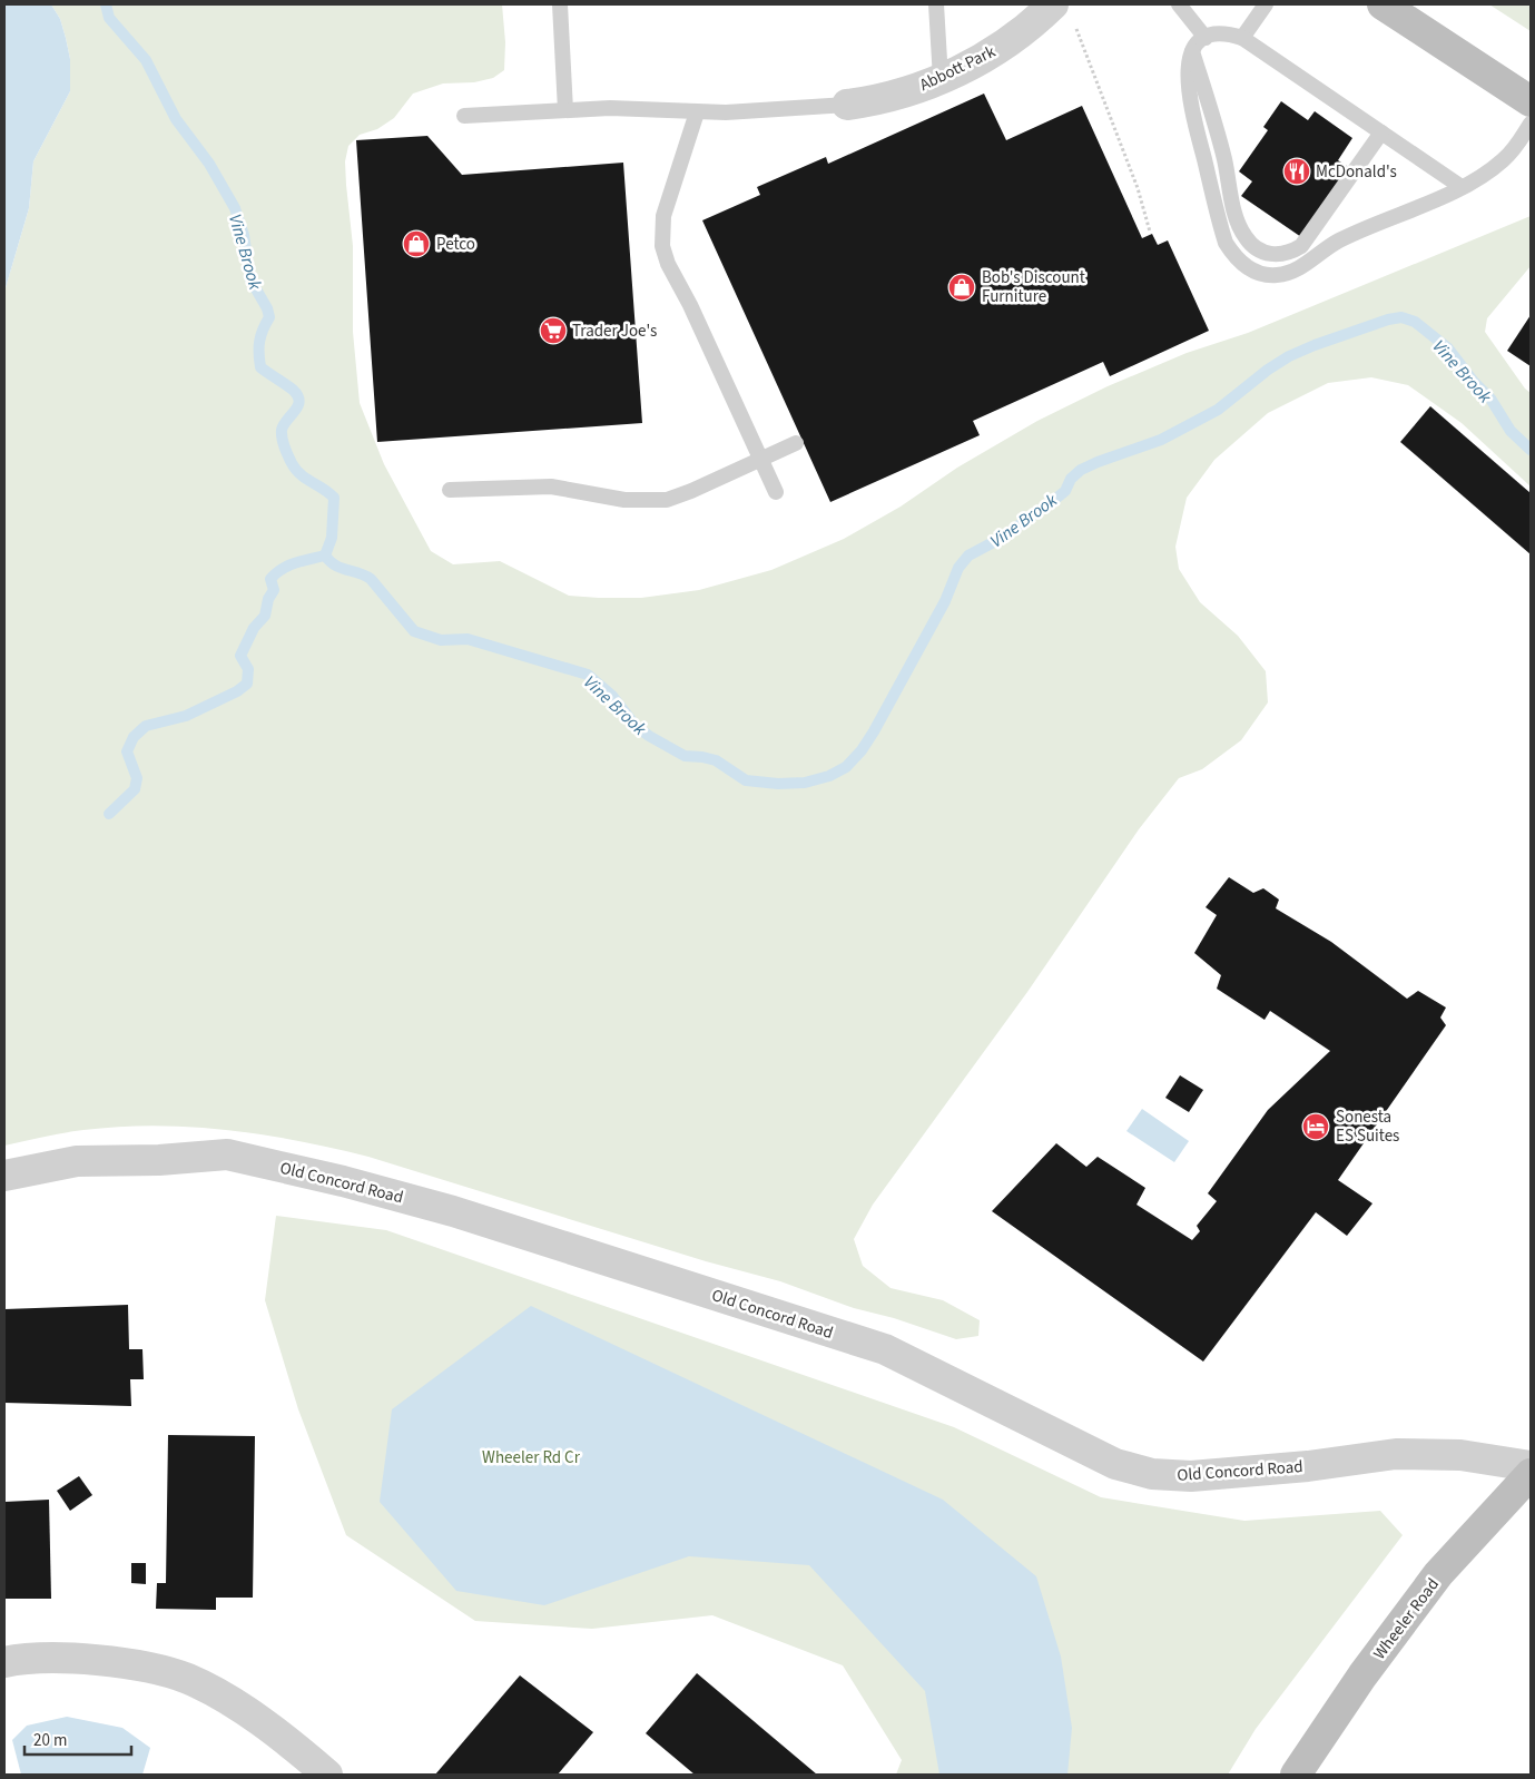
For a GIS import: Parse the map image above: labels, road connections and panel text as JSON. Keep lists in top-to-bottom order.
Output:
{
  "streets": {
    "main road": ["Wheeler Road"],
    "street": ["Abbott Park", "Old Concord Road"]
  },
  "water": ["Vine Brook"],
  "parks": ["Wheeler Rd Cr"],
  "places": {
    "restaurant": ["McDonald's"],
    "shop": ["Petco", "Bob's Discount Furniture"],
    "supermarket": ["Trader Joe's"],
    "hotel": ["Sonesta ES Suites"]
  },
  "scale_bar": "20 m"
}
